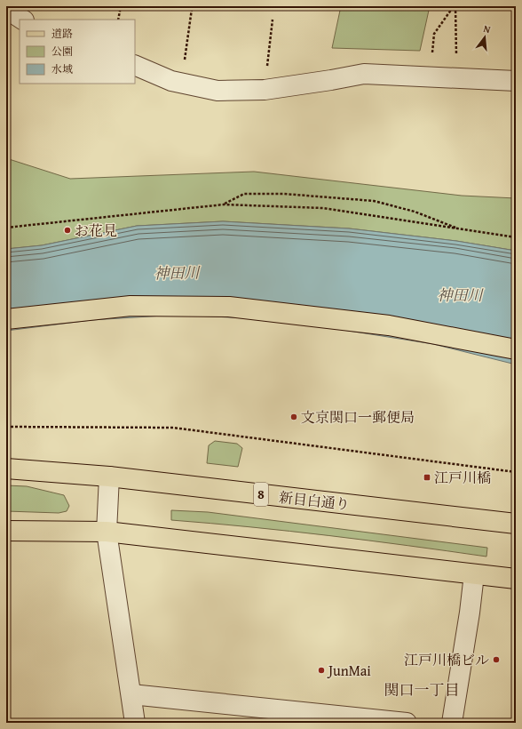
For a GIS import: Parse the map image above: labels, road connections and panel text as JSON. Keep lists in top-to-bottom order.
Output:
{
  "streets": {
    "main road": ["8", "新目白通り"]
  },
  "districts": ["関口一丁目"],
  "water": ["神田川"],
  "places": {
    "other": [
      "お花見",
      "文京関口一郵便局",
      "江戸川橋ビル",
      "JunMai"
    ],
    "transit": ["江戸川橋"]
  },
  "legend": ["道路", "公園", "水域"],
  "north": "top"
}
